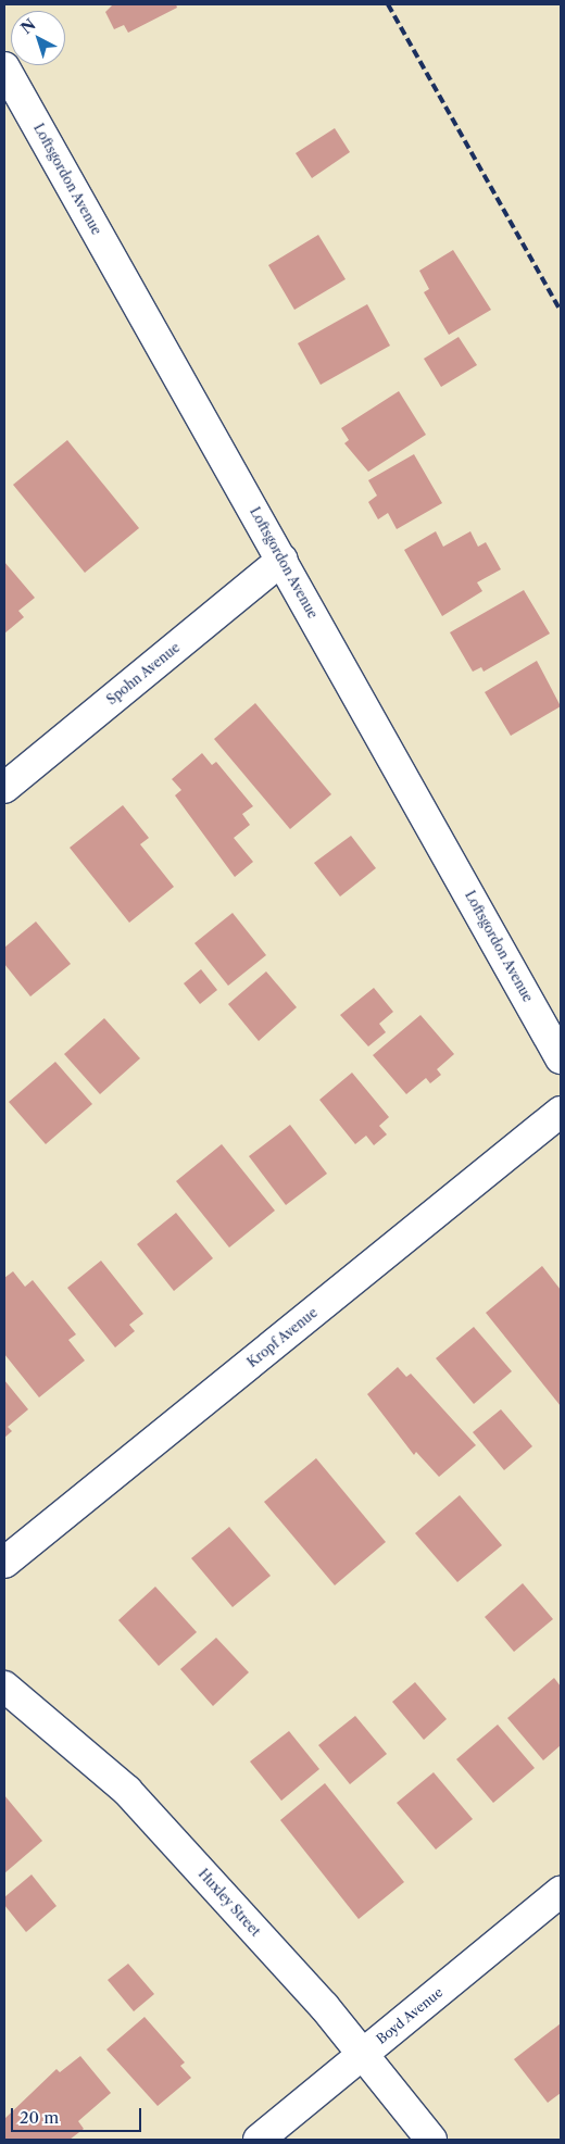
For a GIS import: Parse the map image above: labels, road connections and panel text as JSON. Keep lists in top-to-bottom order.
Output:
{
  "streets": {
    "street": [
      "Loftsgordon Avenue",
      "Spohn Avenue",
      "Kropf Avenue",
      "Huxley Street",
      "Boyd Avenue"
    ]
  },
  "crossings": [
    ["Loftsgordon Avenue", "Spohn Avenue"],
    ["Huxley Street", "Boyd Avenue"]
  ],
  "scale_bar": "20 m",
  "north": "top left"
}
